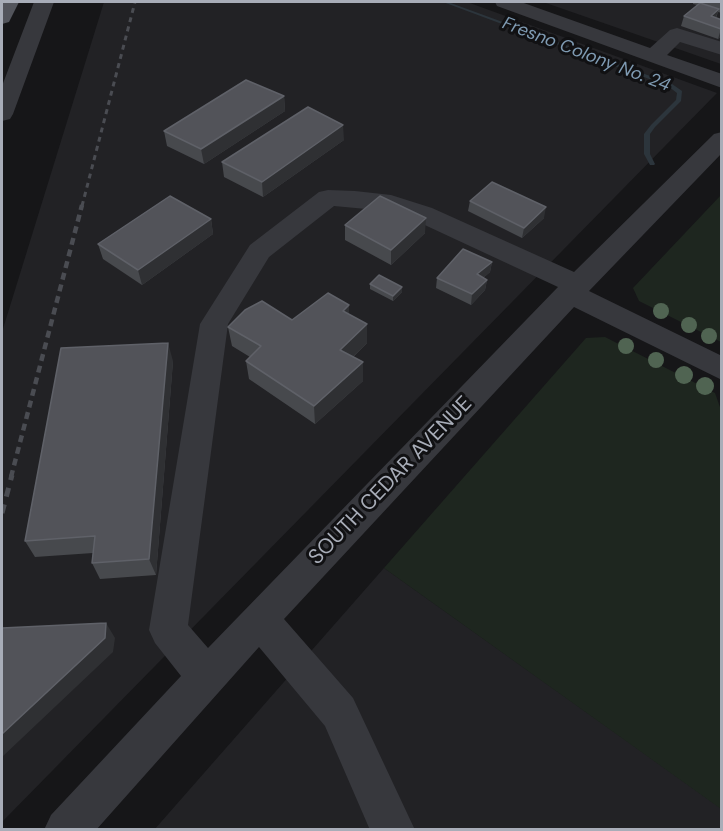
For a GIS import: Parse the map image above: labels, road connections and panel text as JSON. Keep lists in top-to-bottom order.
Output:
{
  "streets": {
    "street": ["SOUTH CEDAR AVENUE"]
  },
  "water": ["Fresno Colony No. 24"]
}
